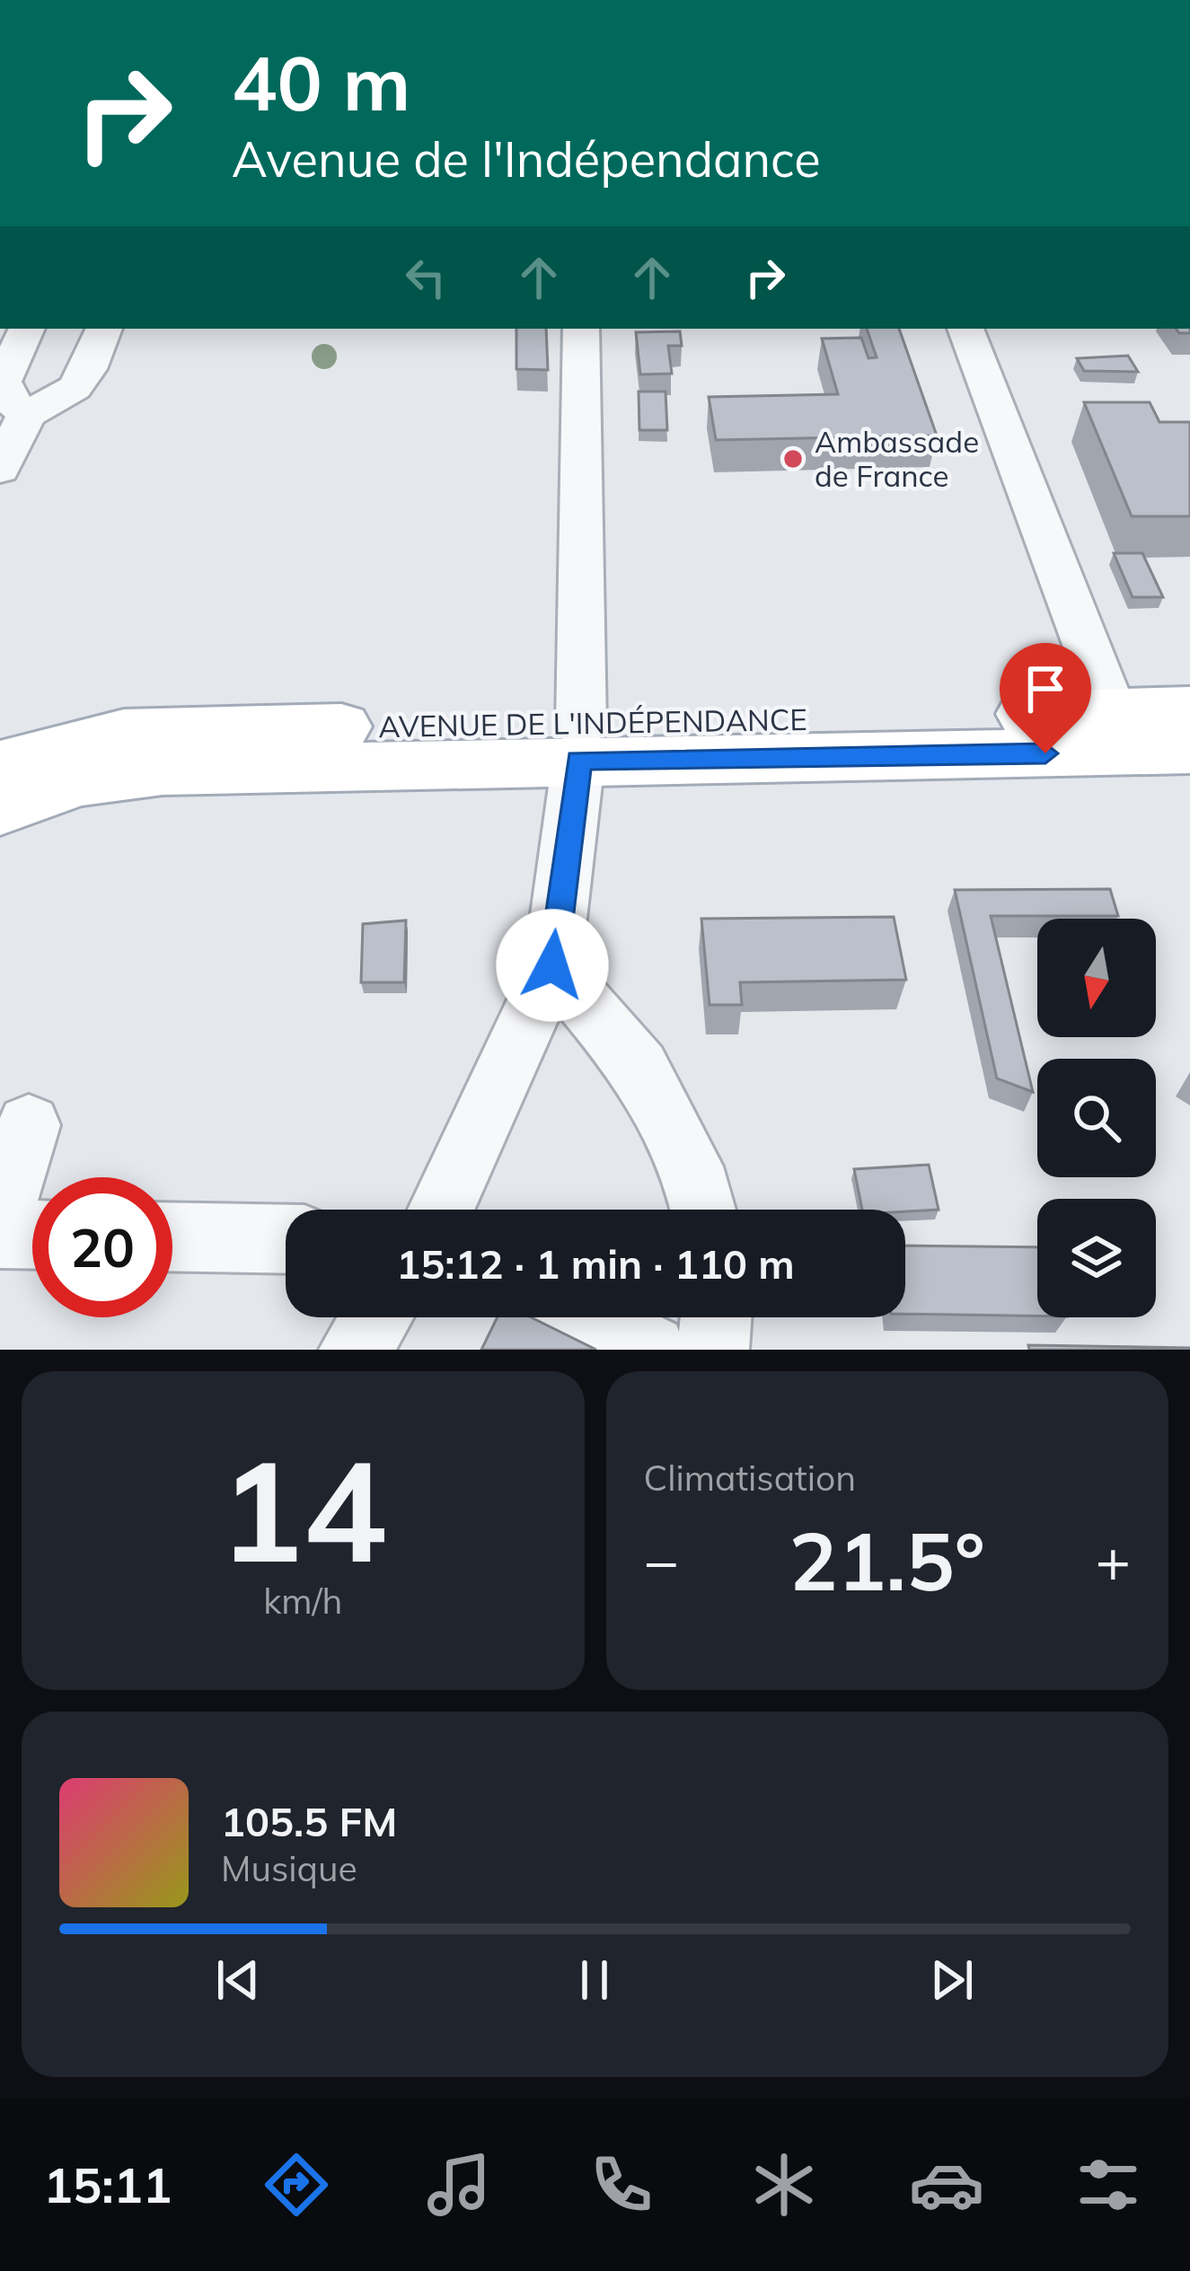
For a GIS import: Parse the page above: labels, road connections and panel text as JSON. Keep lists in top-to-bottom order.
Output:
{
  "streets": {
    "main road": ["AVENUE DE L'INDÉPENDANCE"]
  },
  "places": ["Ambassade de France"],
  "north": "bottom",
  "page": {
    "turn": ["40 m", "Avenue de l'Indépendance"],
    "limit": "20",
    "trip": "15:12 · 1 min · 110 m",
    "tile": [
      ["14", "km/h"],
      "Climatisation"
    ],
    "heat": ["−", "21.5°", "+"],
    "song": ["105.5 FM", "Musique"],
    "tabs": "15:11"
  }
}
